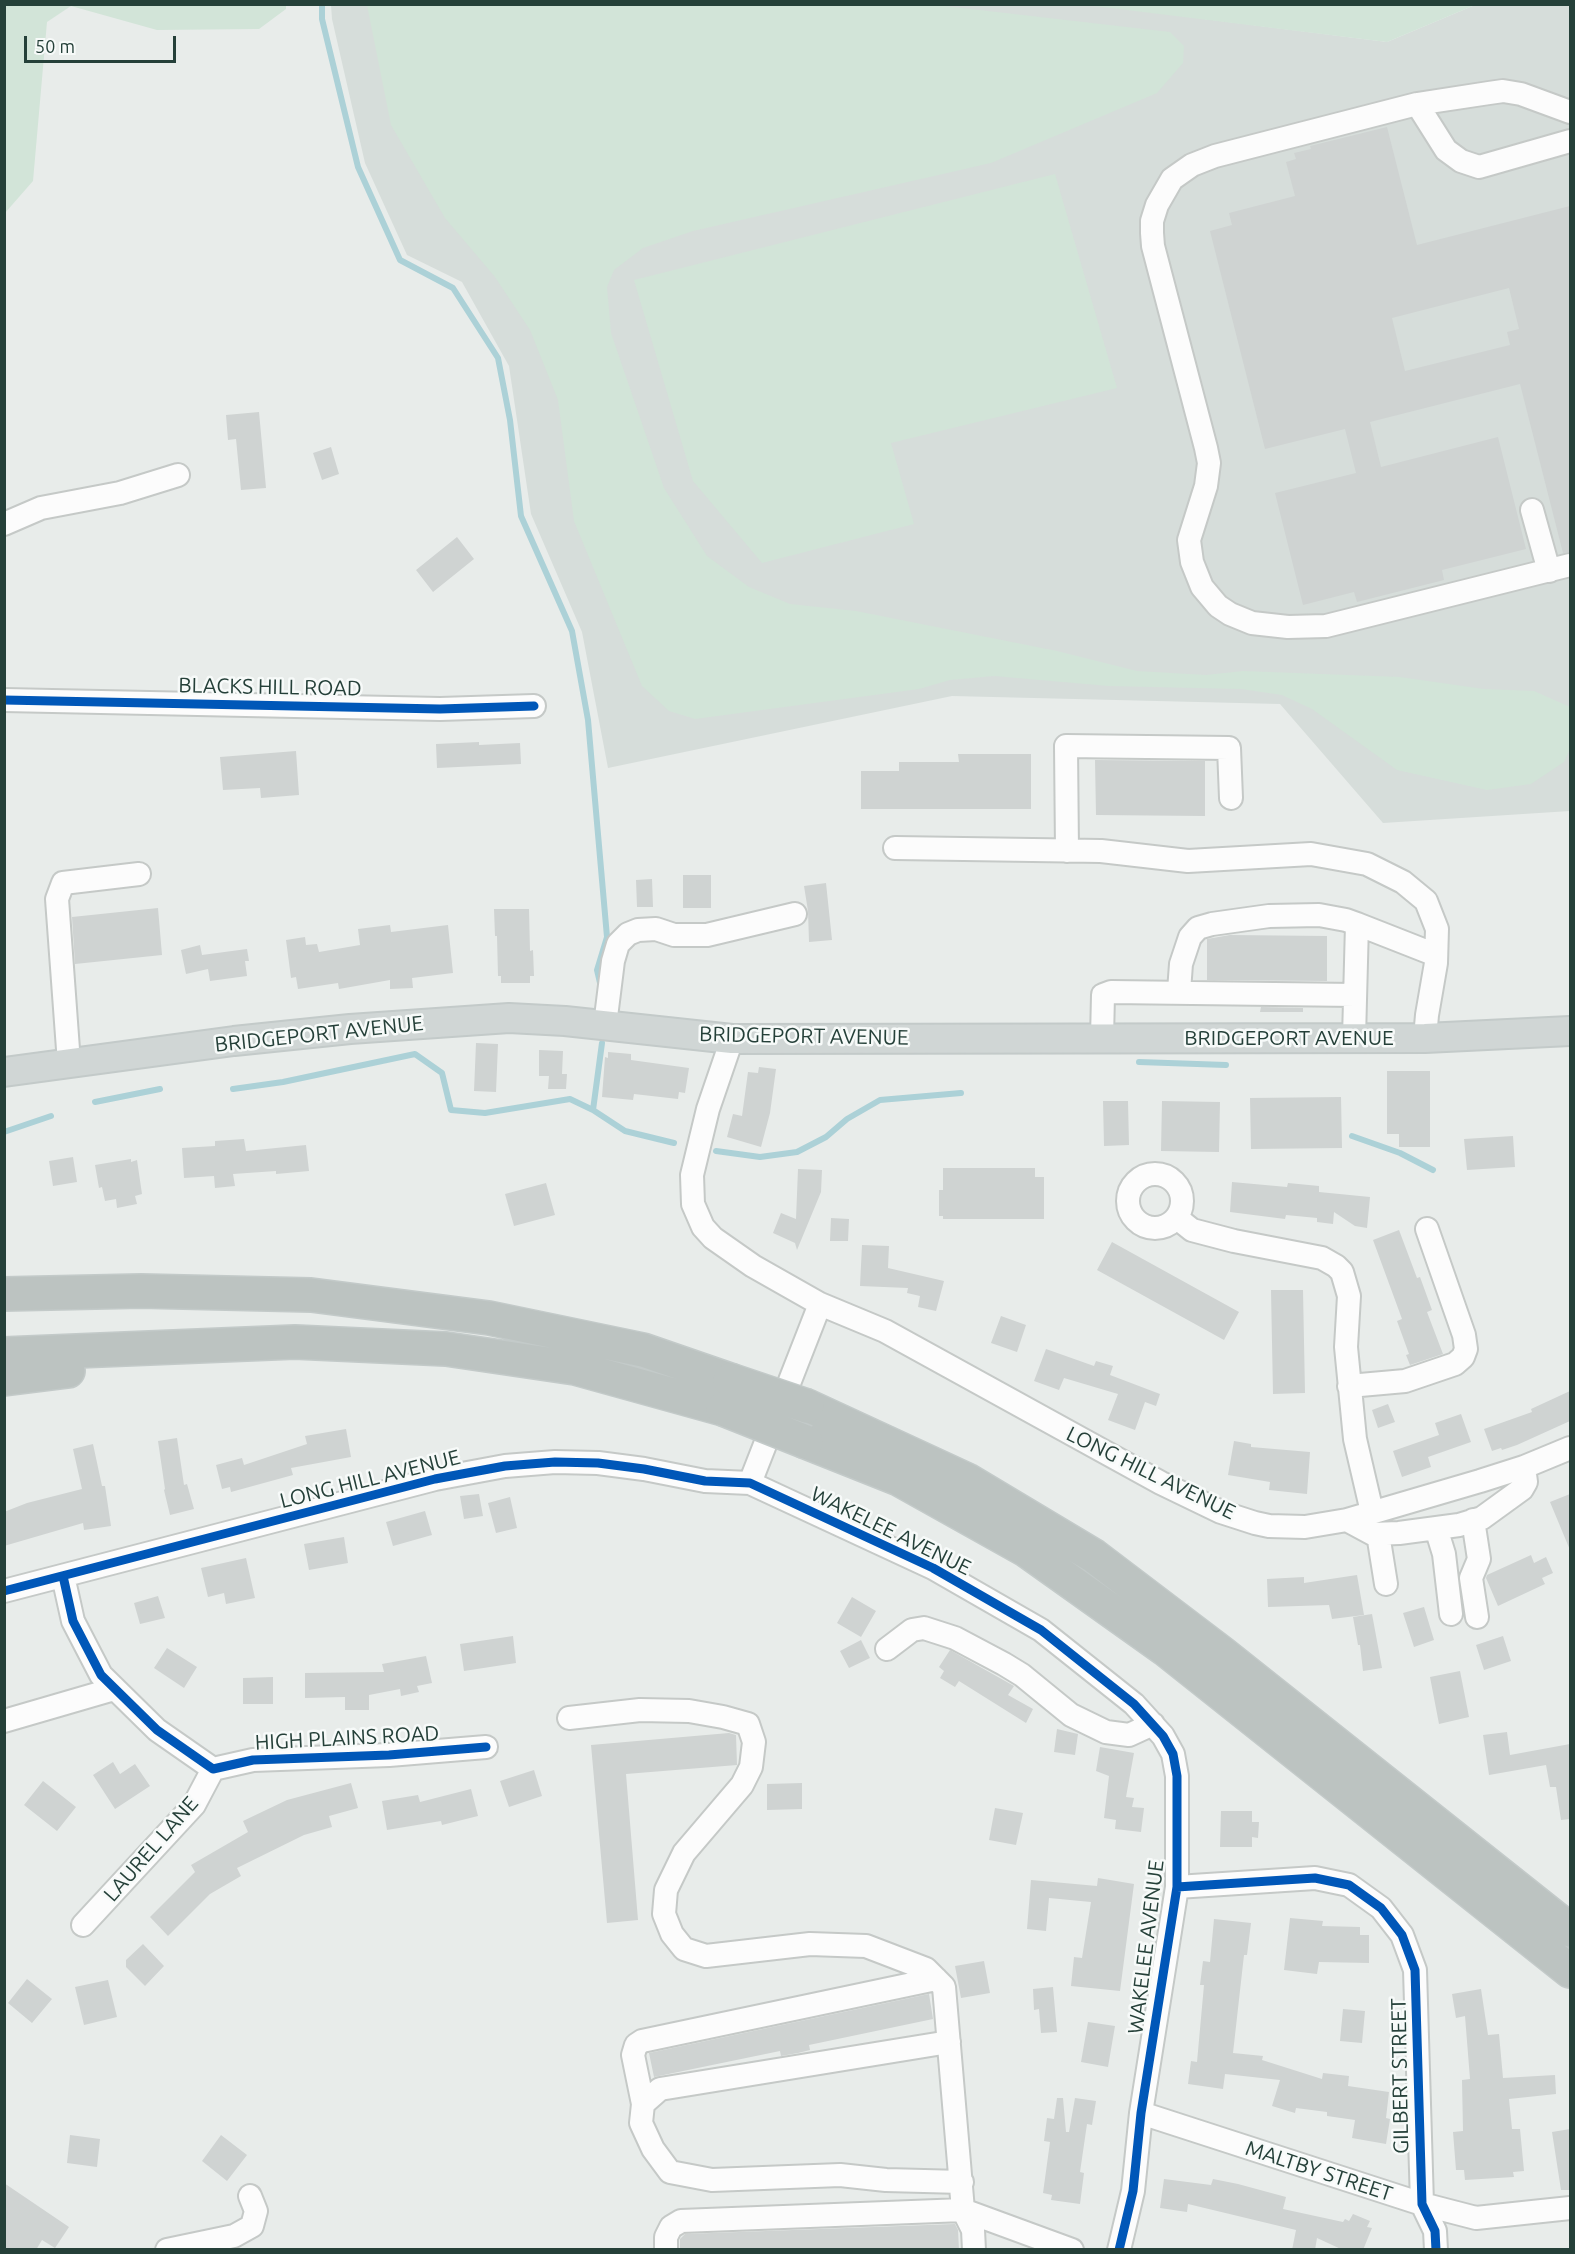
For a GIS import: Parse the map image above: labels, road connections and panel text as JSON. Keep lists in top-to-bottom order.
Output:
{
  "streets": {
    "main road": ["BRIDGEPORT AVENUE"],
    "street": [
      "BLACKS HILL ROAD",
      "LONG HILL AVENUE",
      "WAKELEE AVENUE",
      "HIGH PLAINS ROAD",
      "LAUREL LANE",
      "GILBERT STREET",
      "MALTBY STREET"
    ]
  },
  "crossings": [
    ["BRIDGEPORT AVENUE", "LONG HILL AVENUE"],
    ["LONG HILL AVENUE", "WAKELEE AVENUE"],
    ["WAKELEE AVENUE", "GILBERT STREET"],
    ["WAKELEE AVENUE", "MALTBY STREET"],
    ["HIGH PLAINS ROAD", "LAUREL LANE"],
    ["GILBERT STREET", "MALTBY STREET"]
  ],
  "scale_bar": "50 m"
}
